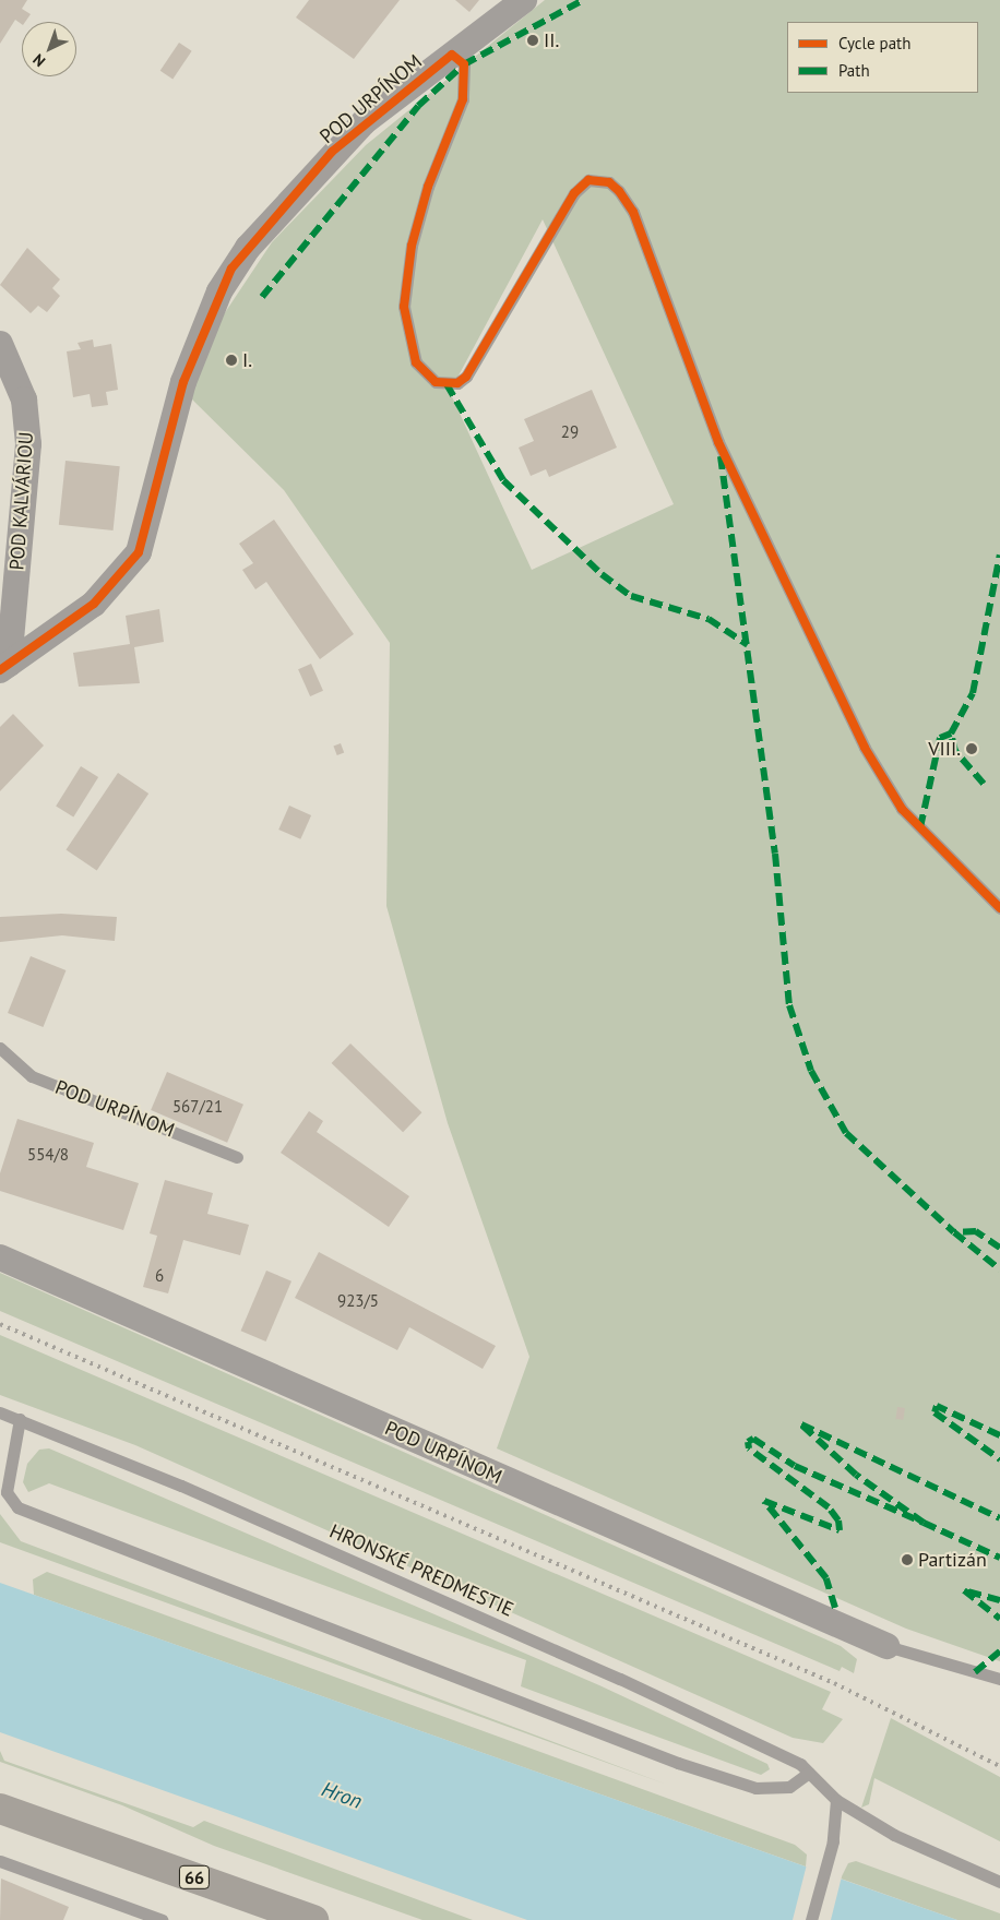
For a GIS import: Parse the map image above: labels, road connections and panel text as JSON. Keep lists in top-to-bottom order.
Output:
{
  "streets": {
    "main road": ["66"],
    "street": ["POD URPÍNOM", "POD KALVÁRIOU"],
    "lane": ["HRONSKÉ PREDMESTIE"]
  },
  "crossings": [
    ["POD URPÍNOM", "POD KALVÁRIOU"]
  ],
  "water": ["Hron"],
  "places": [
    "II.",
    "I.",
    "VIII.",
    "Partizán"
  ],
  "house_numbers": [
    "29",
    "567/21",
    "554/8",
    "6",
    "923/5"
  ],
  "legend": ["Cycle path", "Path"],
  "north": "bottom left"
}
